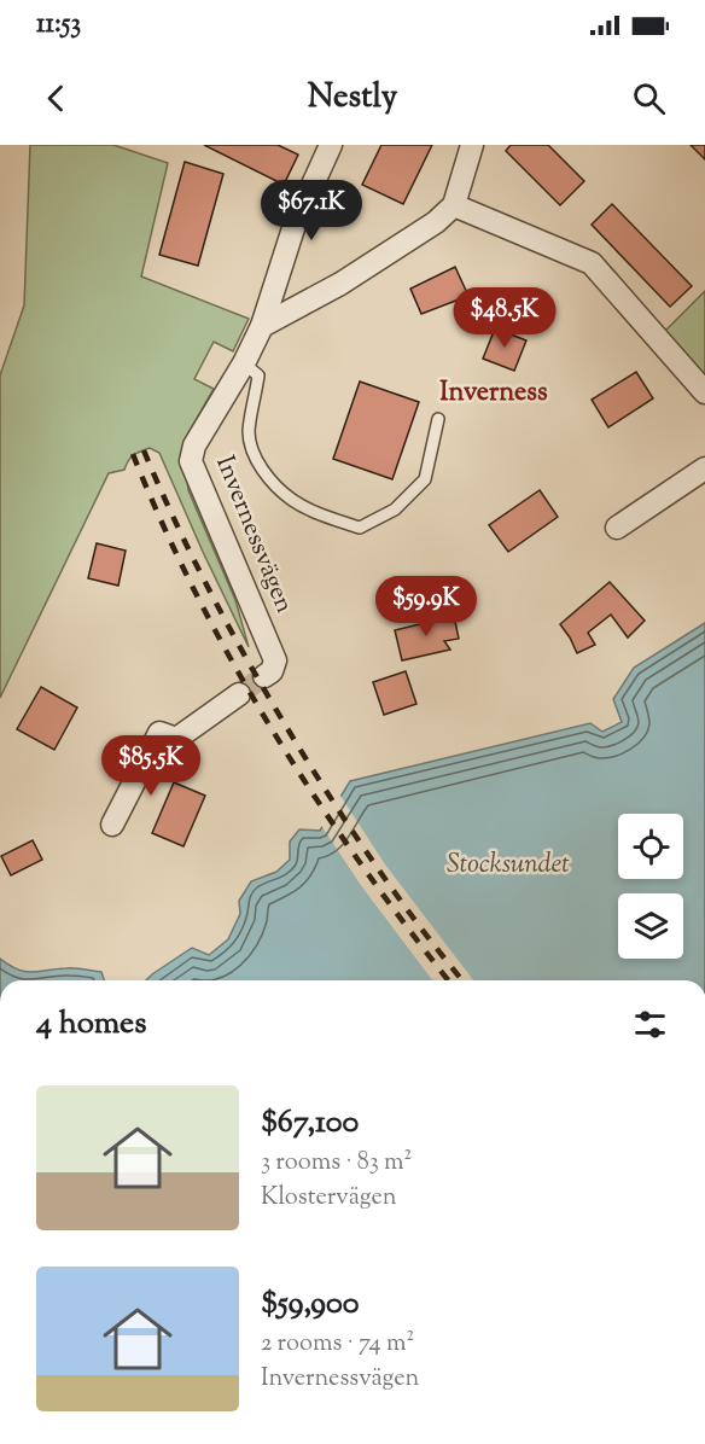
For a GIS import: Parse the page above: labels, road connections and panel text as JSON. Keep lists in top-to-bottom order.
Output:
{
  "streets": {
    "street": ["Invernessvägen"]
  },
  "districts": ["Inverness"],
  "water": ["Stocksundet"],
  "page": {
    "status": "11:53",
    "header": "Nestly",
    "price": [
      "$67.1K",
      "$48.5K",
      "$59.9K",
      "$85.5K"
    ],
    "heading": "4 homes",
    "list": [
      {
        "name": "$67,100",
        "note": "3 rooms · 83 m² · Klostervägen"
      },
      {
        "name": "$59,900",
        "note": "2 rooms · 74 m² · Invernessvägen"
      }
    ]
  }
}
